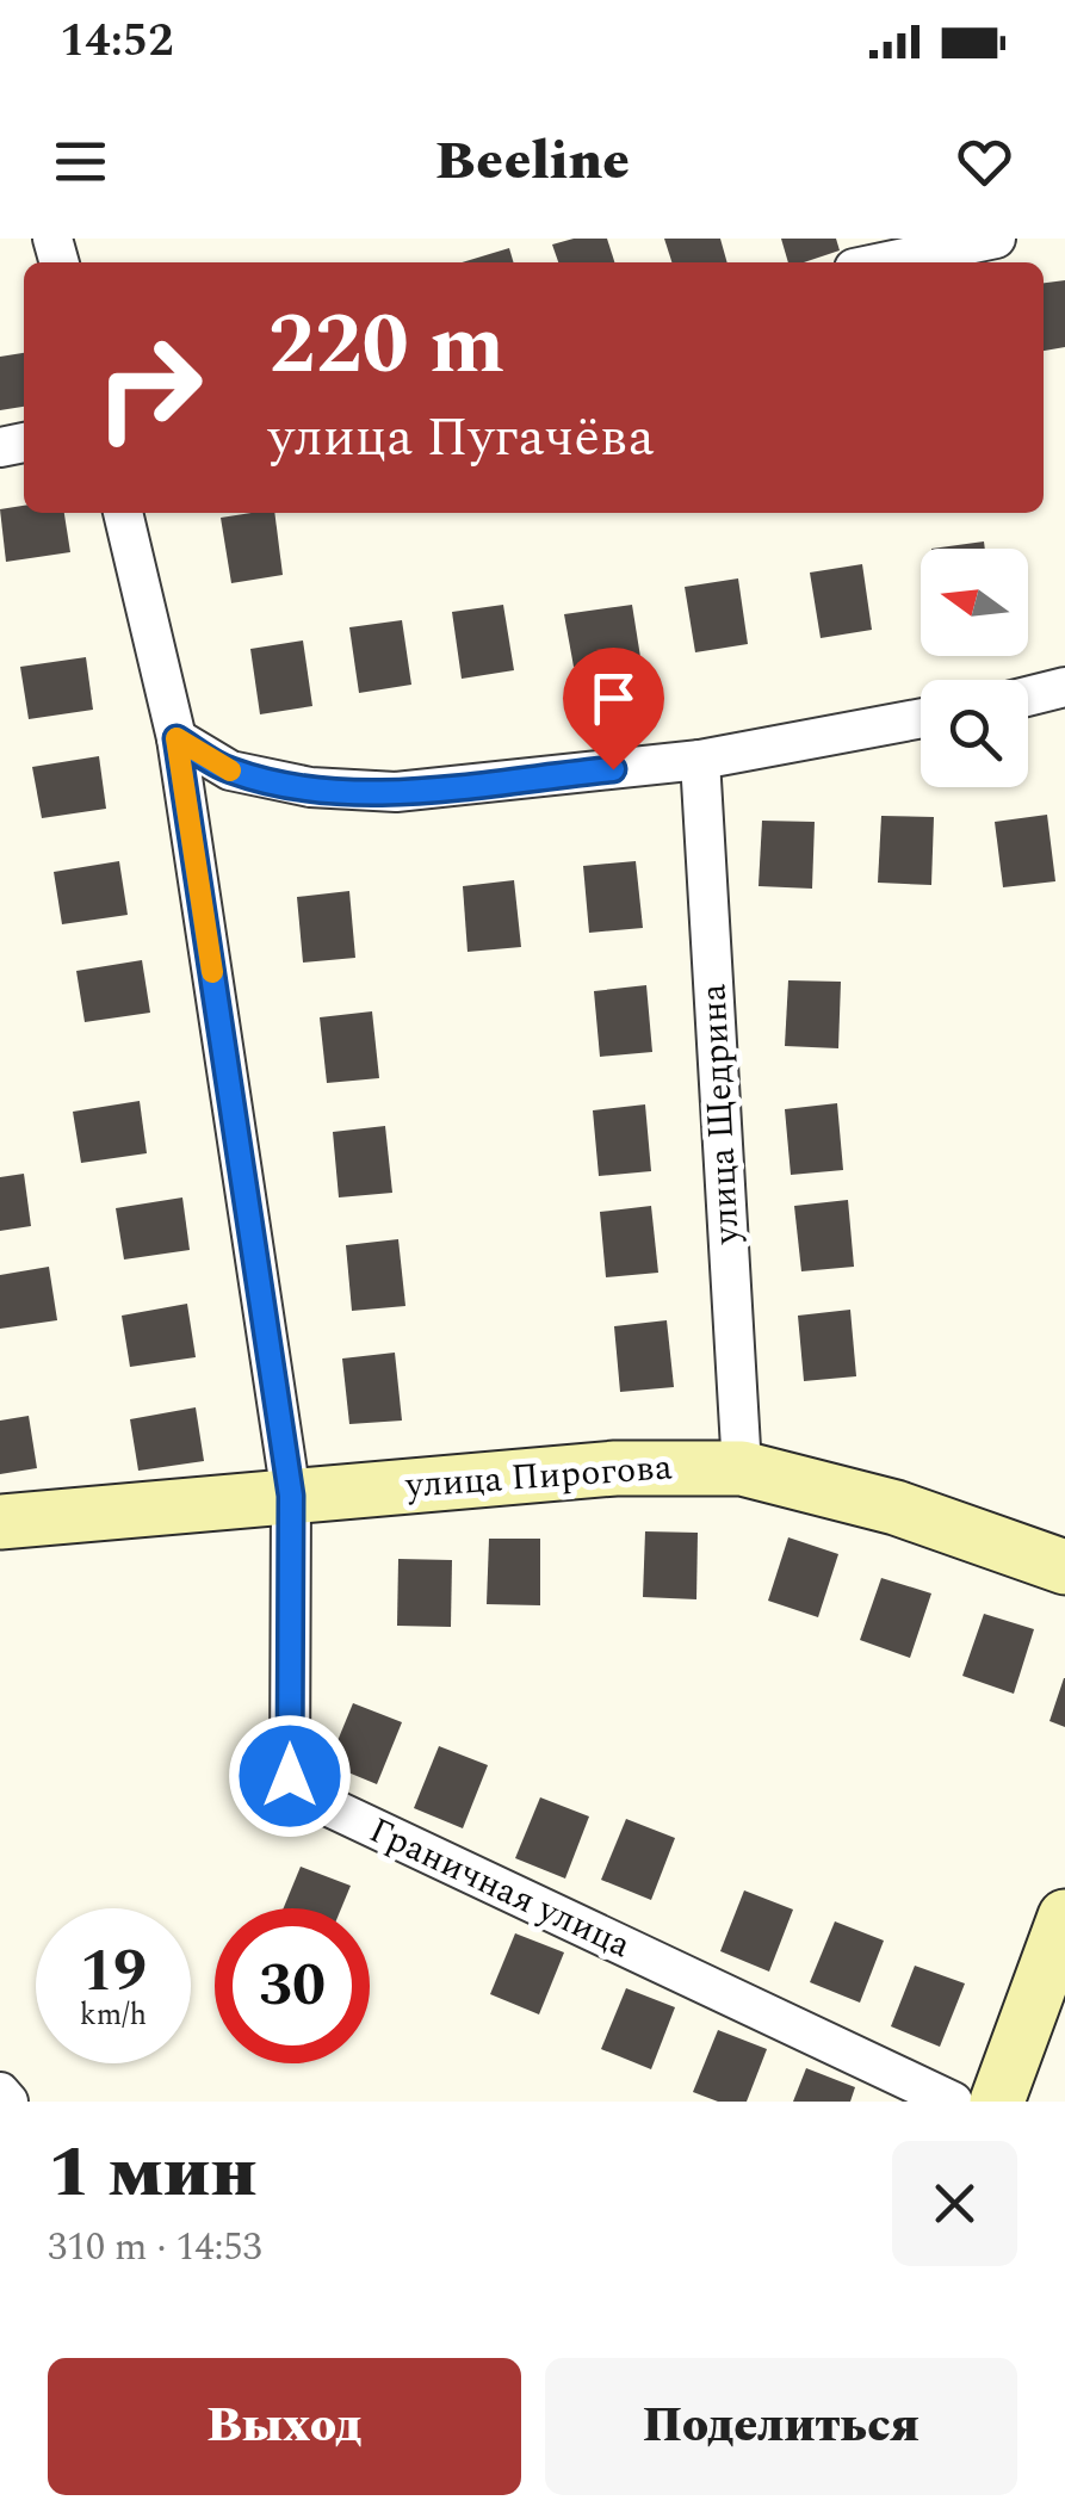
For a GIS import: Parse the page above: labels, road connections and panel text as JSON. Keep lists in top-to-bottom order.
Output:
{
  "streets": {
    "street": ["улица Щедрина", "улица Пирогова", "Граничная улица"]
  },
  "crossings": [
    ["улица Щедрина", "улица Пирогова"],
    ["улица Пирогова", "Граничная улица"]
  ],
  "north": "left",
  "page": {
    "status": "14:52",
    "header": "Beeline",
    "turn": ["220 m", "улица Пугачёва"],
    "speed": "19 km/h",
    "limit": "30",
    "heading": ["1 мин", "310 m · 14:53"],
    "buttons": ["Выход", "Поделиться"]
  }
}
